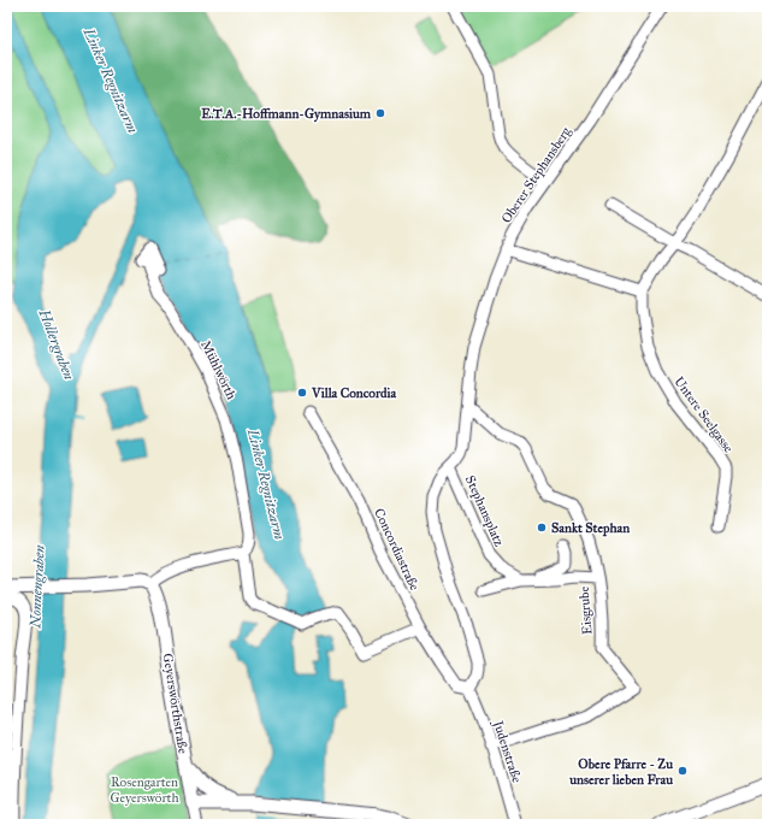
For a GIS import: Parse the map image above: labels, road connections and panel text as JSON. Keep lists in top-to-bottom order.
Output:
{
  "streets": {
    "street": [
      "Oberer Stephansberg",
      "Mühlwörth",
      "Untere Seelgasse",
      "Stephansplatz",
      "Concordiastraße",
      "Eisgrube",
      "Geyerswörthstraße",
      "Judenstraße"
    ]
  },
  "crossings": [
    ["Oberer Stephansberg", "Stephansplatz"],
    ["Oberer Stephansberg", "Concordiastraße"],
    ["Oberer Stephansberg", "Eisgrube"],
    ["Oberer Stephansberg", "Judenstraße"],
    ["Concordiastraße", "Judenstraße"],
    ["Eisgrube", "Judenstraße"]
  ],
  "water": ["Linker Regnitzarm", "Hollergraben", "Nonnengraben"],
  "parks": ["Rosengarten Geyerswörth"],
  "places": [
    "E.T.A.-Hoffmann-Gymnasium",
    "Villa Concordia",
    "Sankt Stephan",
    "Obere Pfarre - Zu unserer lieben Frau"
  ]
}
